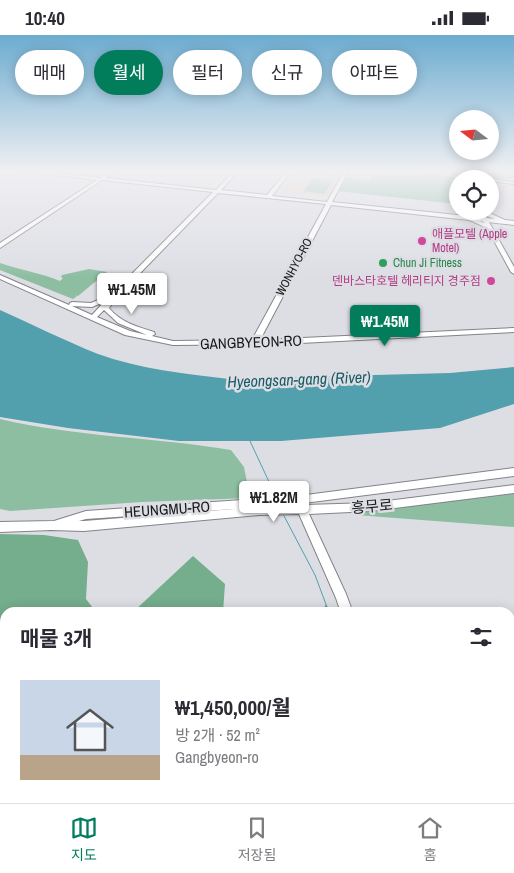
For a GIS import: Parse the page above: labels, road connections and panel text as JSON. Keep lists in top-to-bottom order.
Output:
{
  "streets": {
    "street": ["WONHYO-RO", "GANGBYEON-RO", "흥무로"]
  },
  "crossings": [
    ["WONHYO-RO", "GANGBYEON-RO"]
  ],
  "water": ["Hyeongsan-gang (River)"],
  "places": ["애플모텔 (Apple Motel)", "Chun Ji Fitness", "덴바스타호텔 헤리티지 경주점"],
  "north": "left",
  "page": {
    "status": "10:40",
    "chip": [
      "매매",
      "월세",
      "필터",
      "신규",
      "아파트"
    ],
    "price": ["₩1.45M", "₩1.45M", "₩1.82M"],
    "heading": "매물 3개",
    "list": [
      {
        "name": "₩1,450,000/월",
        "note": "방 2개 · 52 m² · Gangbyeon-ro"
      }
    ],
    "tabs": ["지도", "저장됨", "홈"]
  }
}
